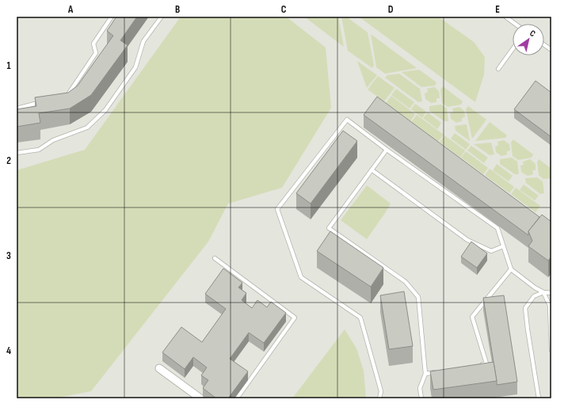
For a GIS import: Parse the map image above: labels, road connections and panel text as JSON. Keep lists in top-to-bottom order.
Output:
{
  "north": "top right",
  "grid": {
    "columns": [
      "A",
      "B",
      "C",
      "D",
      "E"
    ],
    "rows": [
      "1",
      "2",
      "3",
      "4"
    ]
  }
}
